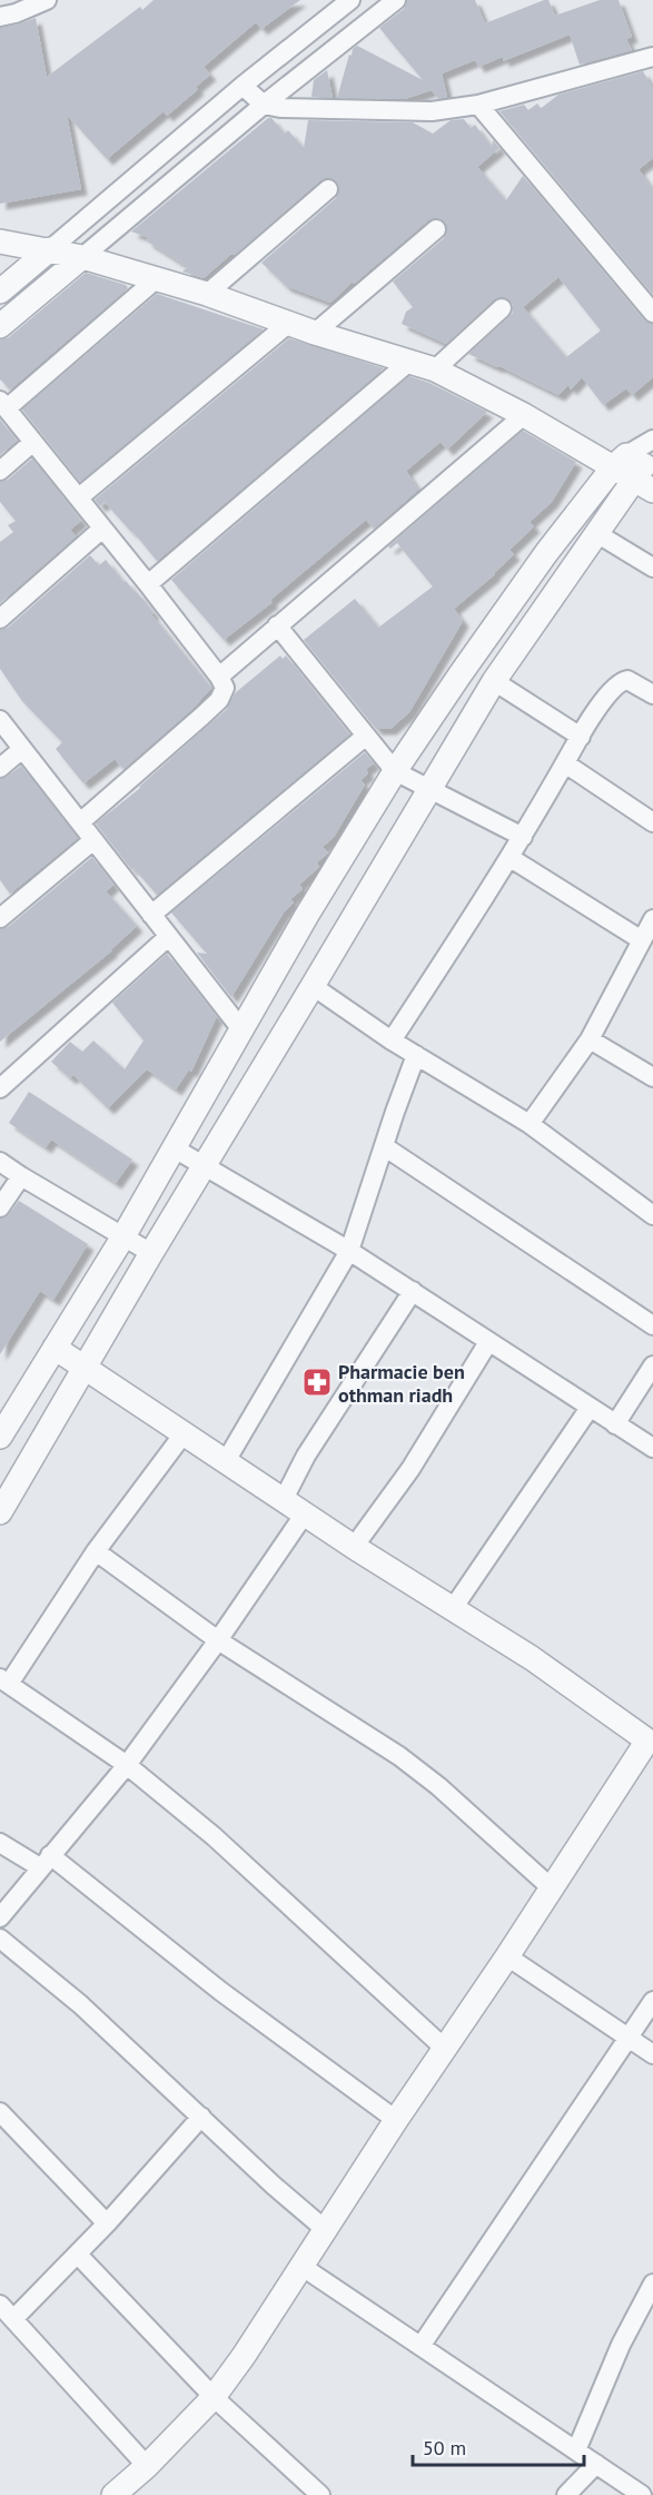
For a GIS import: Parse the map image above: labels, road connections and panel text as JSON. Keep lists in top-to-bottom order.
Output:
{
  "places": {
    "pharmacy": ["Pharmacie ben othman riadh"]
  },
  "scale_bar": "50 m"
}
